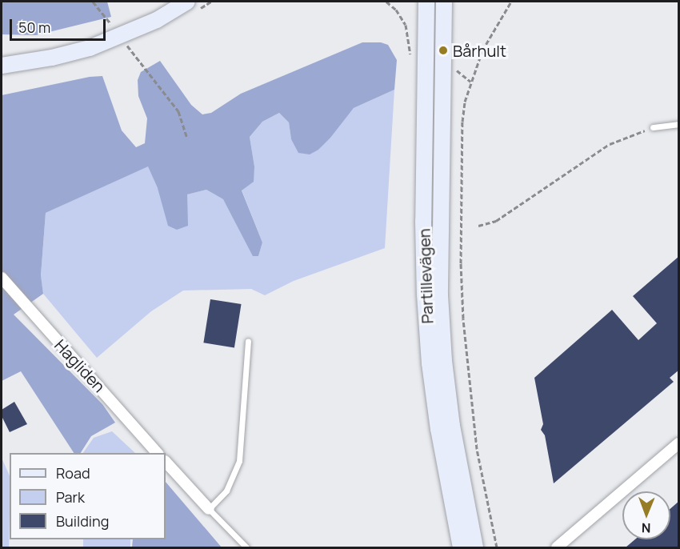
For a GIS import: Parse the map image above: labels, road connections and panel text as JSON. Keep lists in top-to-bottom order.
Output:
{
  "streets": {
    "street": ["Partillevägen", "Hagliden"]
  },
  "places": ["Bårhult"],
  "legend": ["Road", "Park", "Building"],
  "scale_bar": "50 m",
  "north": "bottom"
}
